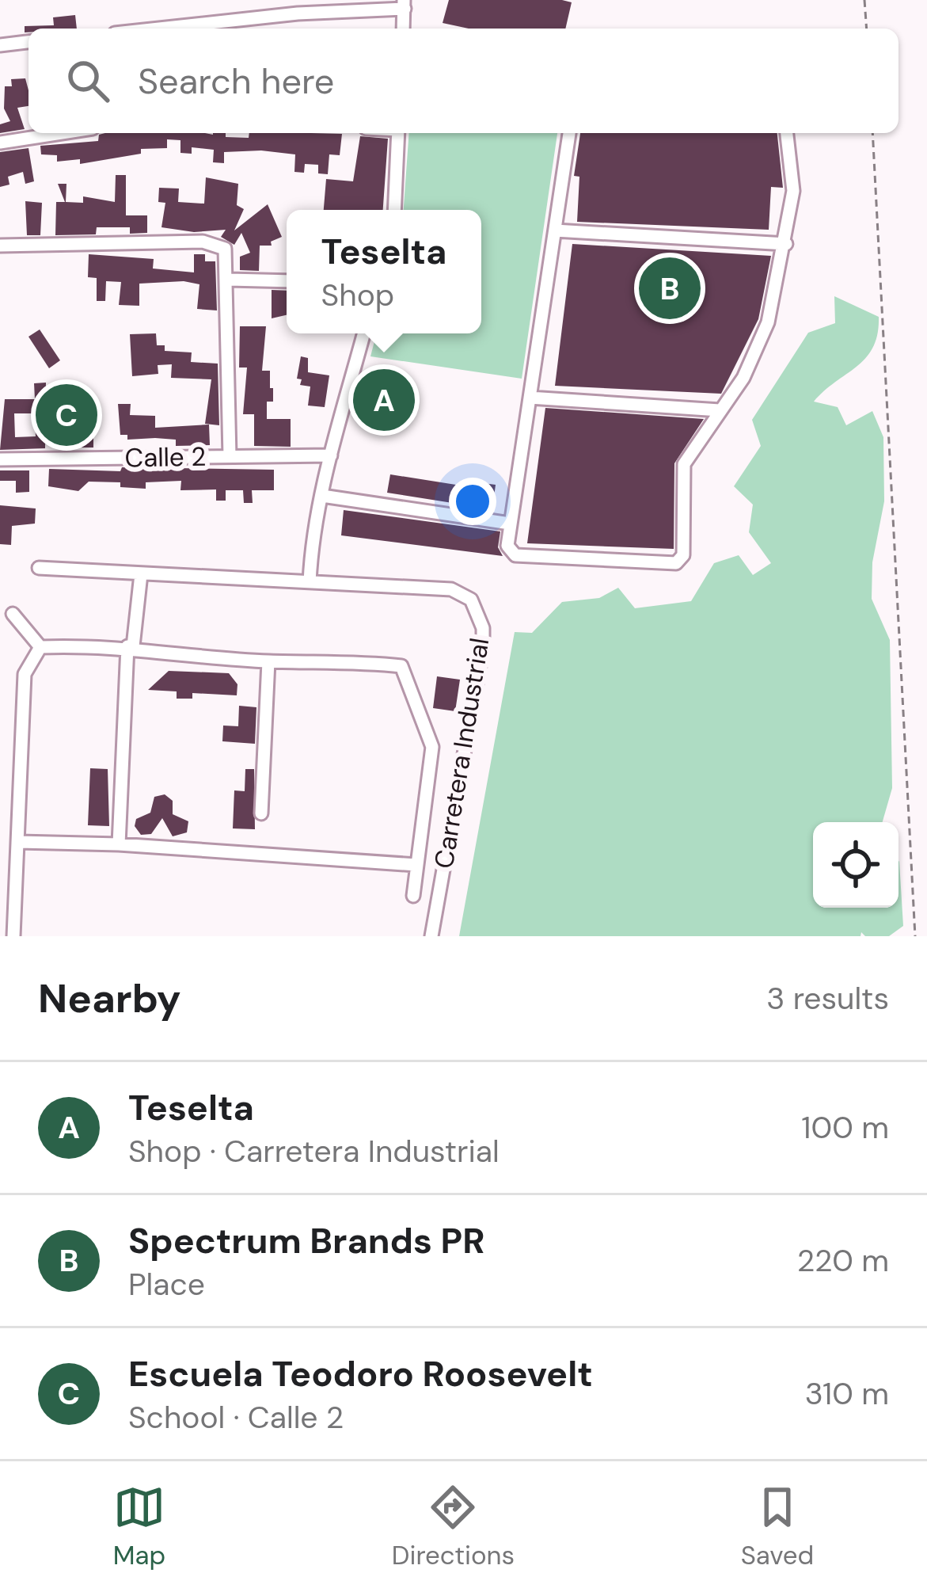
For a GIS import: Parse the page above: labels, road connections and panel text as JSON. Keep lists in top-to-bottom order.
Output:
{
  "streets": {
    "street": ["Calle 2", "Carretera Industrial"]
  },
  "page": {
    "search": "Search here",
    "popup": ["Teselta", "Shop"],
    "pins": ["B", "A", "C"],
    "heading": ["Nearby", "3 results"],
    "list": [
      {
        "mark": "A",
        "name": "Teselta",
        "note": "Shop · Carretera Industrial",
        "value": "100 m"
      },
      {
        "mark": "B",
        "name": "Spectrum Brands PR",
        "note": "Place",
        "value": "220 m"
      },
      {
        "mark": "C",
        "name": "Escuela Teodoro Roosevelt",
        "note": "School · Calle 2",
        "value": "310 m"
      }
    ],
    "nav": ["Map", "Directions", "Saved"]
  }
}
